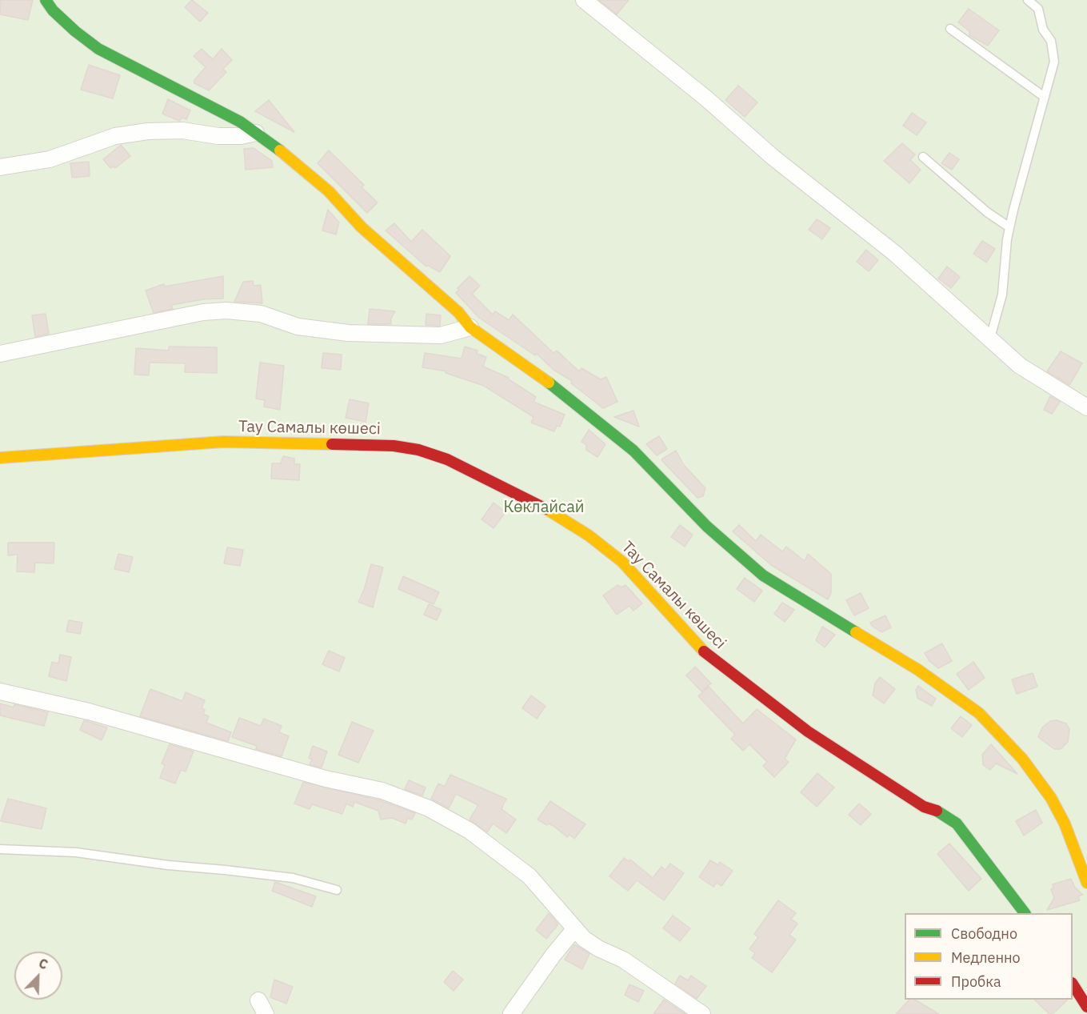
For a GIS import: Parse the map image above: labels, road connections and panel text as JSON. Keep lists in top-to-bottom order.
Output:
{
  "streets": {
    "street": ["Тау Самалы көшесі"]
  },
  "parks": ["Көклайсай"],
  "legend": ["Свободно", "Медленно", "Пробка"],
  "north": "top right"
}
